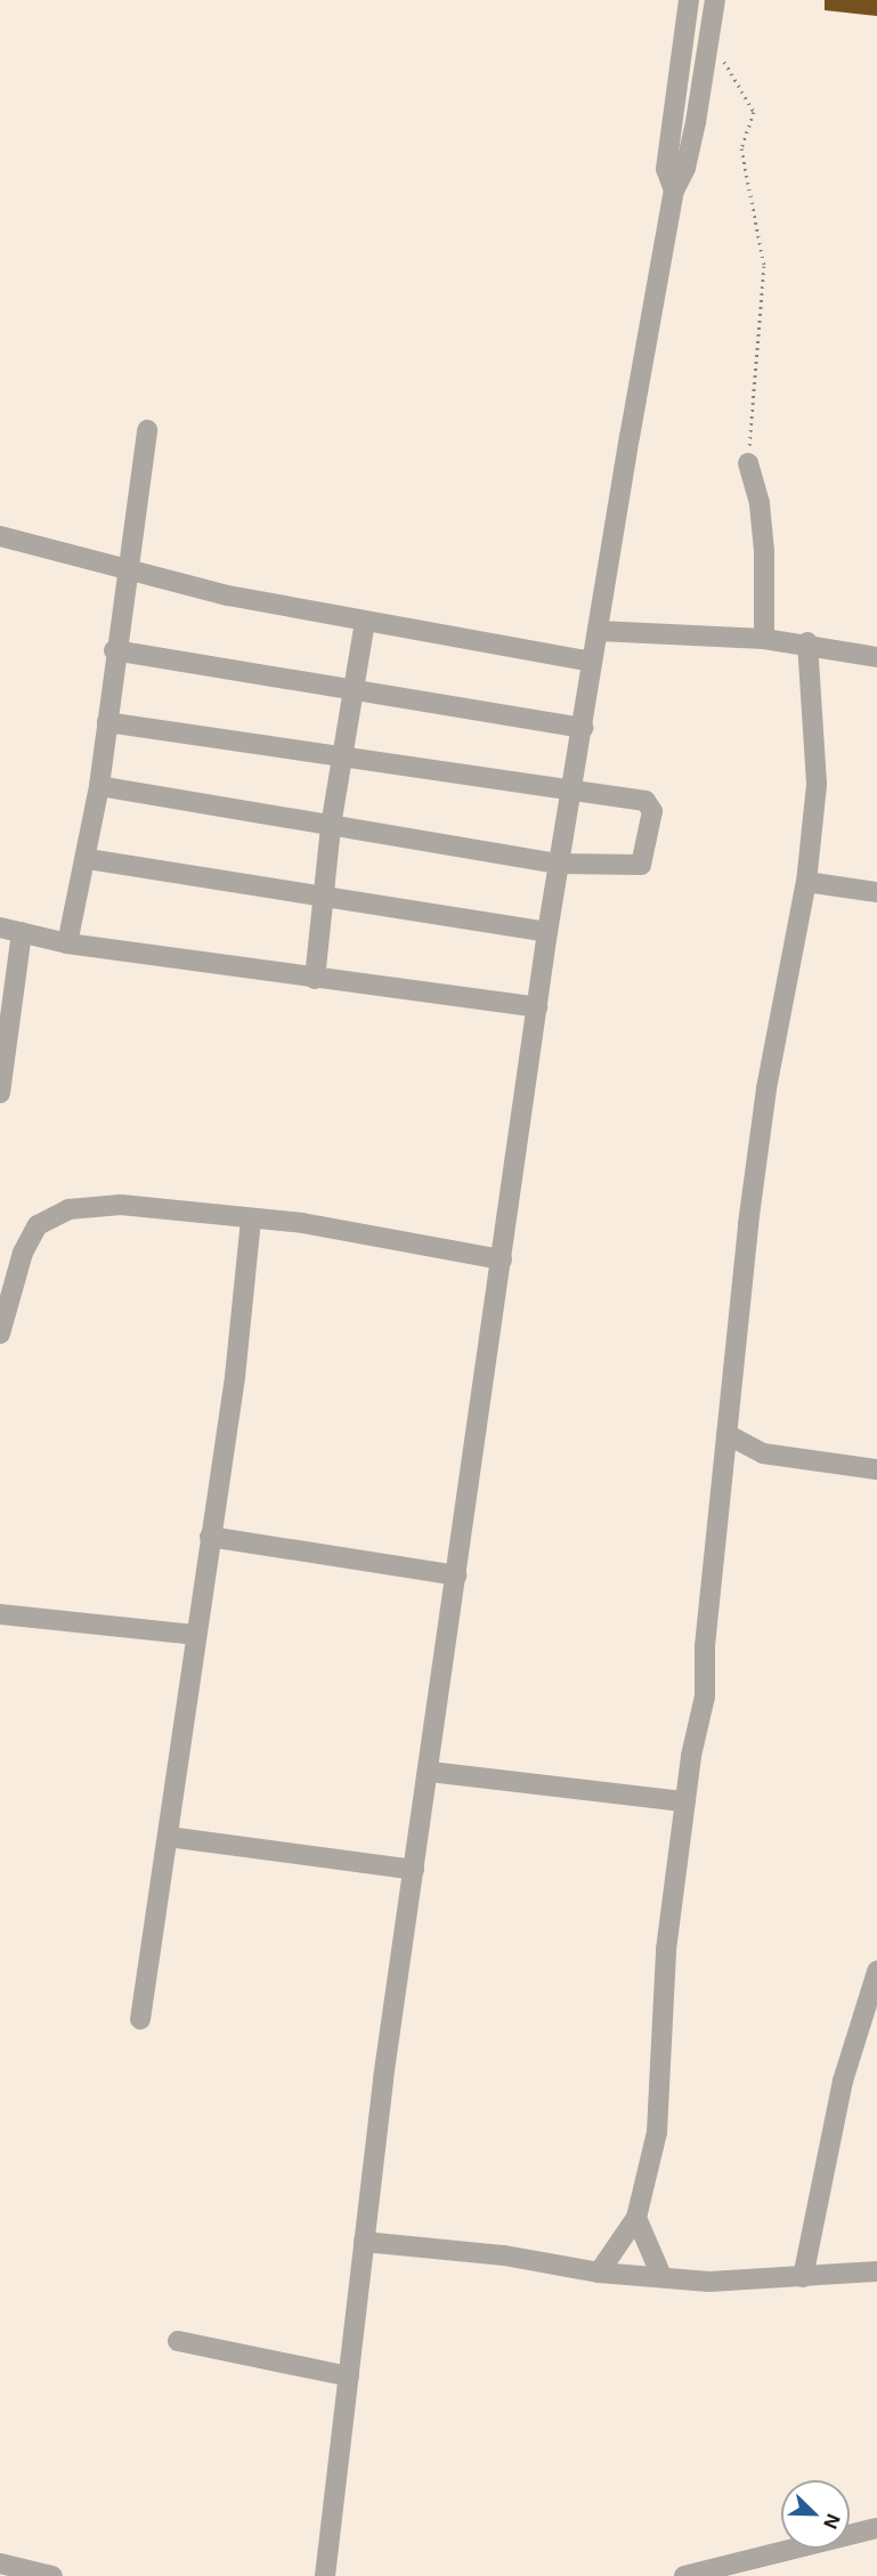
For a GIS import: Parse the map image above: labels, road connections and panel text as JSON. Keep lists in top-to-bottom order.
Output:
{
  "north": "bottom right"
}
